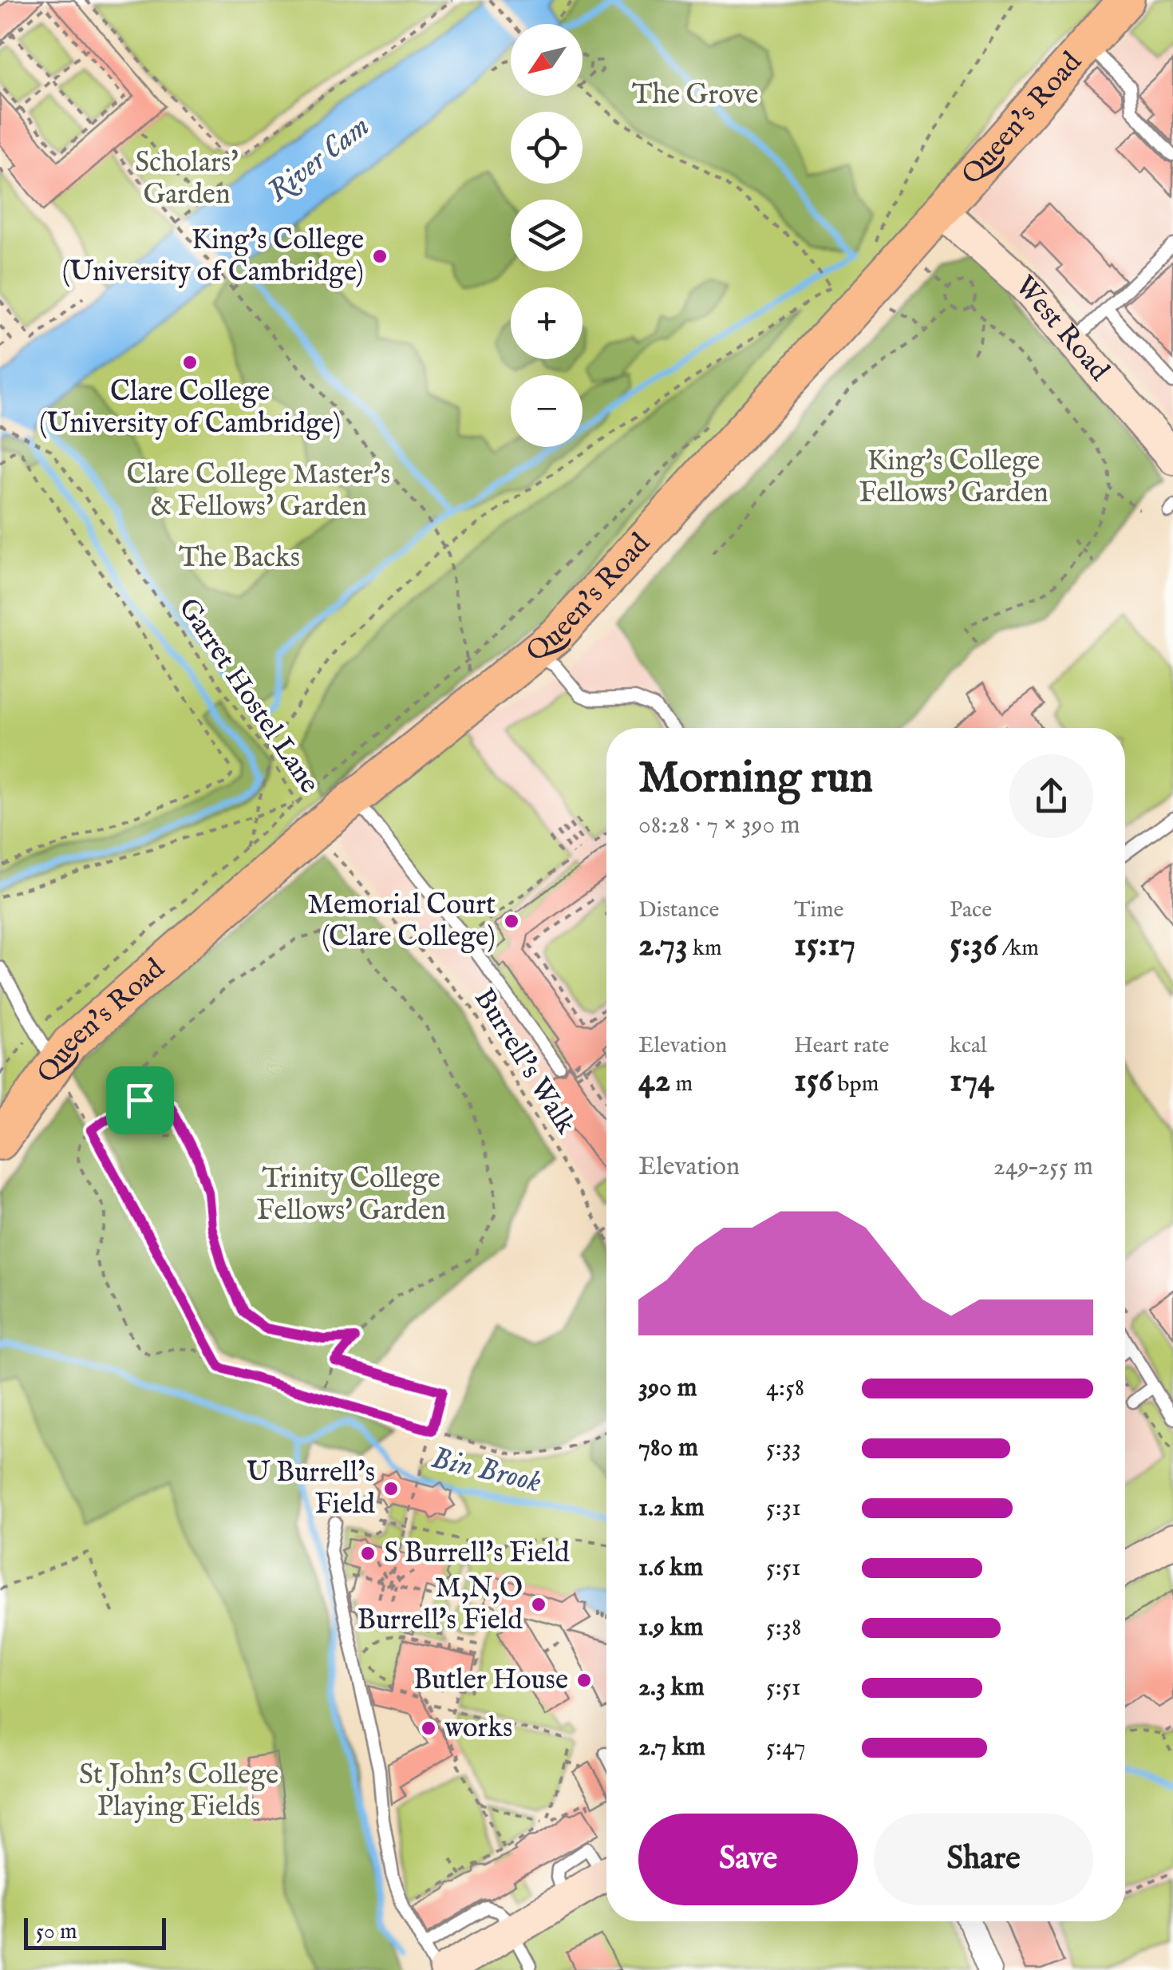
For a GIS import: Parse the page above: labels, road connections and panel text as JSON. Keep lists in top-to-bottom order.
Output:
{
  "streets": {
    "main road": ["Queen's Road"],
    "street": ["West Road"],
    "path": ["Garret Hostel Lane", "Burrell's Walk"]
  },
  "crossings": [
    ["Queen's Road", "West Road"],
    ["Queen's Road", "Garret Hostel Lane"],
    ["Queen's Road", "Burrell's Walk"],
    ["Garret Hostel Lane", "Burrell's Walk"]
  ],
  "water": ["River Cam", "Bin Brook"],
  "parks": [
    "The Grove",
    "Scholars' Garden",
    "King's College Fellows' Garden",
    "Clare College Master's & Fellows' Garden",
    "The Backs",
    "Trinity College Fellows' Garden",
    "St John's College Playing Fields"
  ],
  "places": [
    "King's College (University of Cambridge)",
    "Clare College (University of Cambridge)",
    "Memorial Court (Clare College)",
    "U Burrell's Field",
    "S Burrell's Field",
    "M,N,O Burrell's Field",
    "Butler House",
    "works"
  ],
  "scale_bar": "50 m",
  "north": "bottom left",
  "page": {
    "map_buttons": ["+", "−"],
    "heading": ["Morning run", "08:28 · 7 × 390 m"],
    "stats": [
      ["Distance", "2.73 km"],
      ["Time", "15:17"],
      ["Pace", "5:36 /km"],
      ["Elevation", "42 m"],
      ["Heart rate", "156 bpm"],
      ["kcal", "174"]
    ],
    "chart": ["Elevation", "249–255 m"],
    "list": [
      {
        "name": "390 m",
        "note": "4:58"
      },
      {
        "name": "780 m",
        "note": "5:33"
      },
      {
        "name": "1.2 km",
        "note": "5:31"
      },
      {
        "name": "1.6 km",
        "note": "5:51"
      },
      {
        "name": "1.9 km",
        "note": "5:38"
      },
      {
        "name": "2.3 km",
        "note": "5:51"
      },
      {
        "name": "2.7 km",
        "note": "5:47"
      }
    ],
    "buttons": ["Save", "Share"],
    "scale": "50 m"
  }
}
